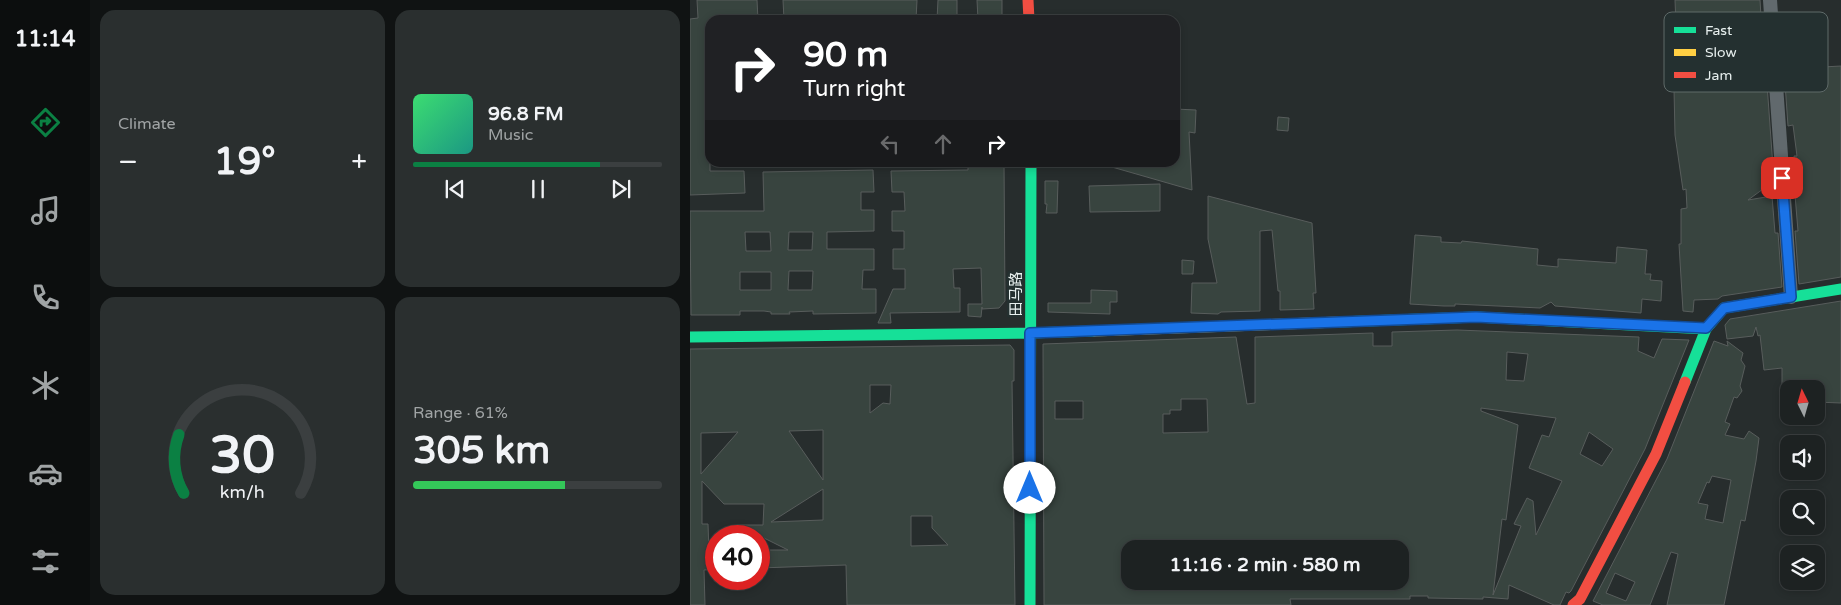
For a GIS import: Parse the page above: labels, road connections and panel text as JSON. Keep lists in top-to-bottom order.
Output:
{
  "streets": {
    "street": ["田马路"]
  },
  "legend": ["Fast", "Slow", "Jam"],
  "north": "top",
  "page": {
    "tabs": "11:14",
    "tile": [
      "Climate",
      ["Range · 61%", "305 km"]
    ],
    "turn": ["90 m", "Turn right"],
    "song": ["96.8 FM", "Music"],
    "heat": ["−", "19°", "+"],
    "limit": "40",
    "trip": "11:16 · 2 min · 580 m",
    "gauge": ["30", "km/h"]
  }
}
